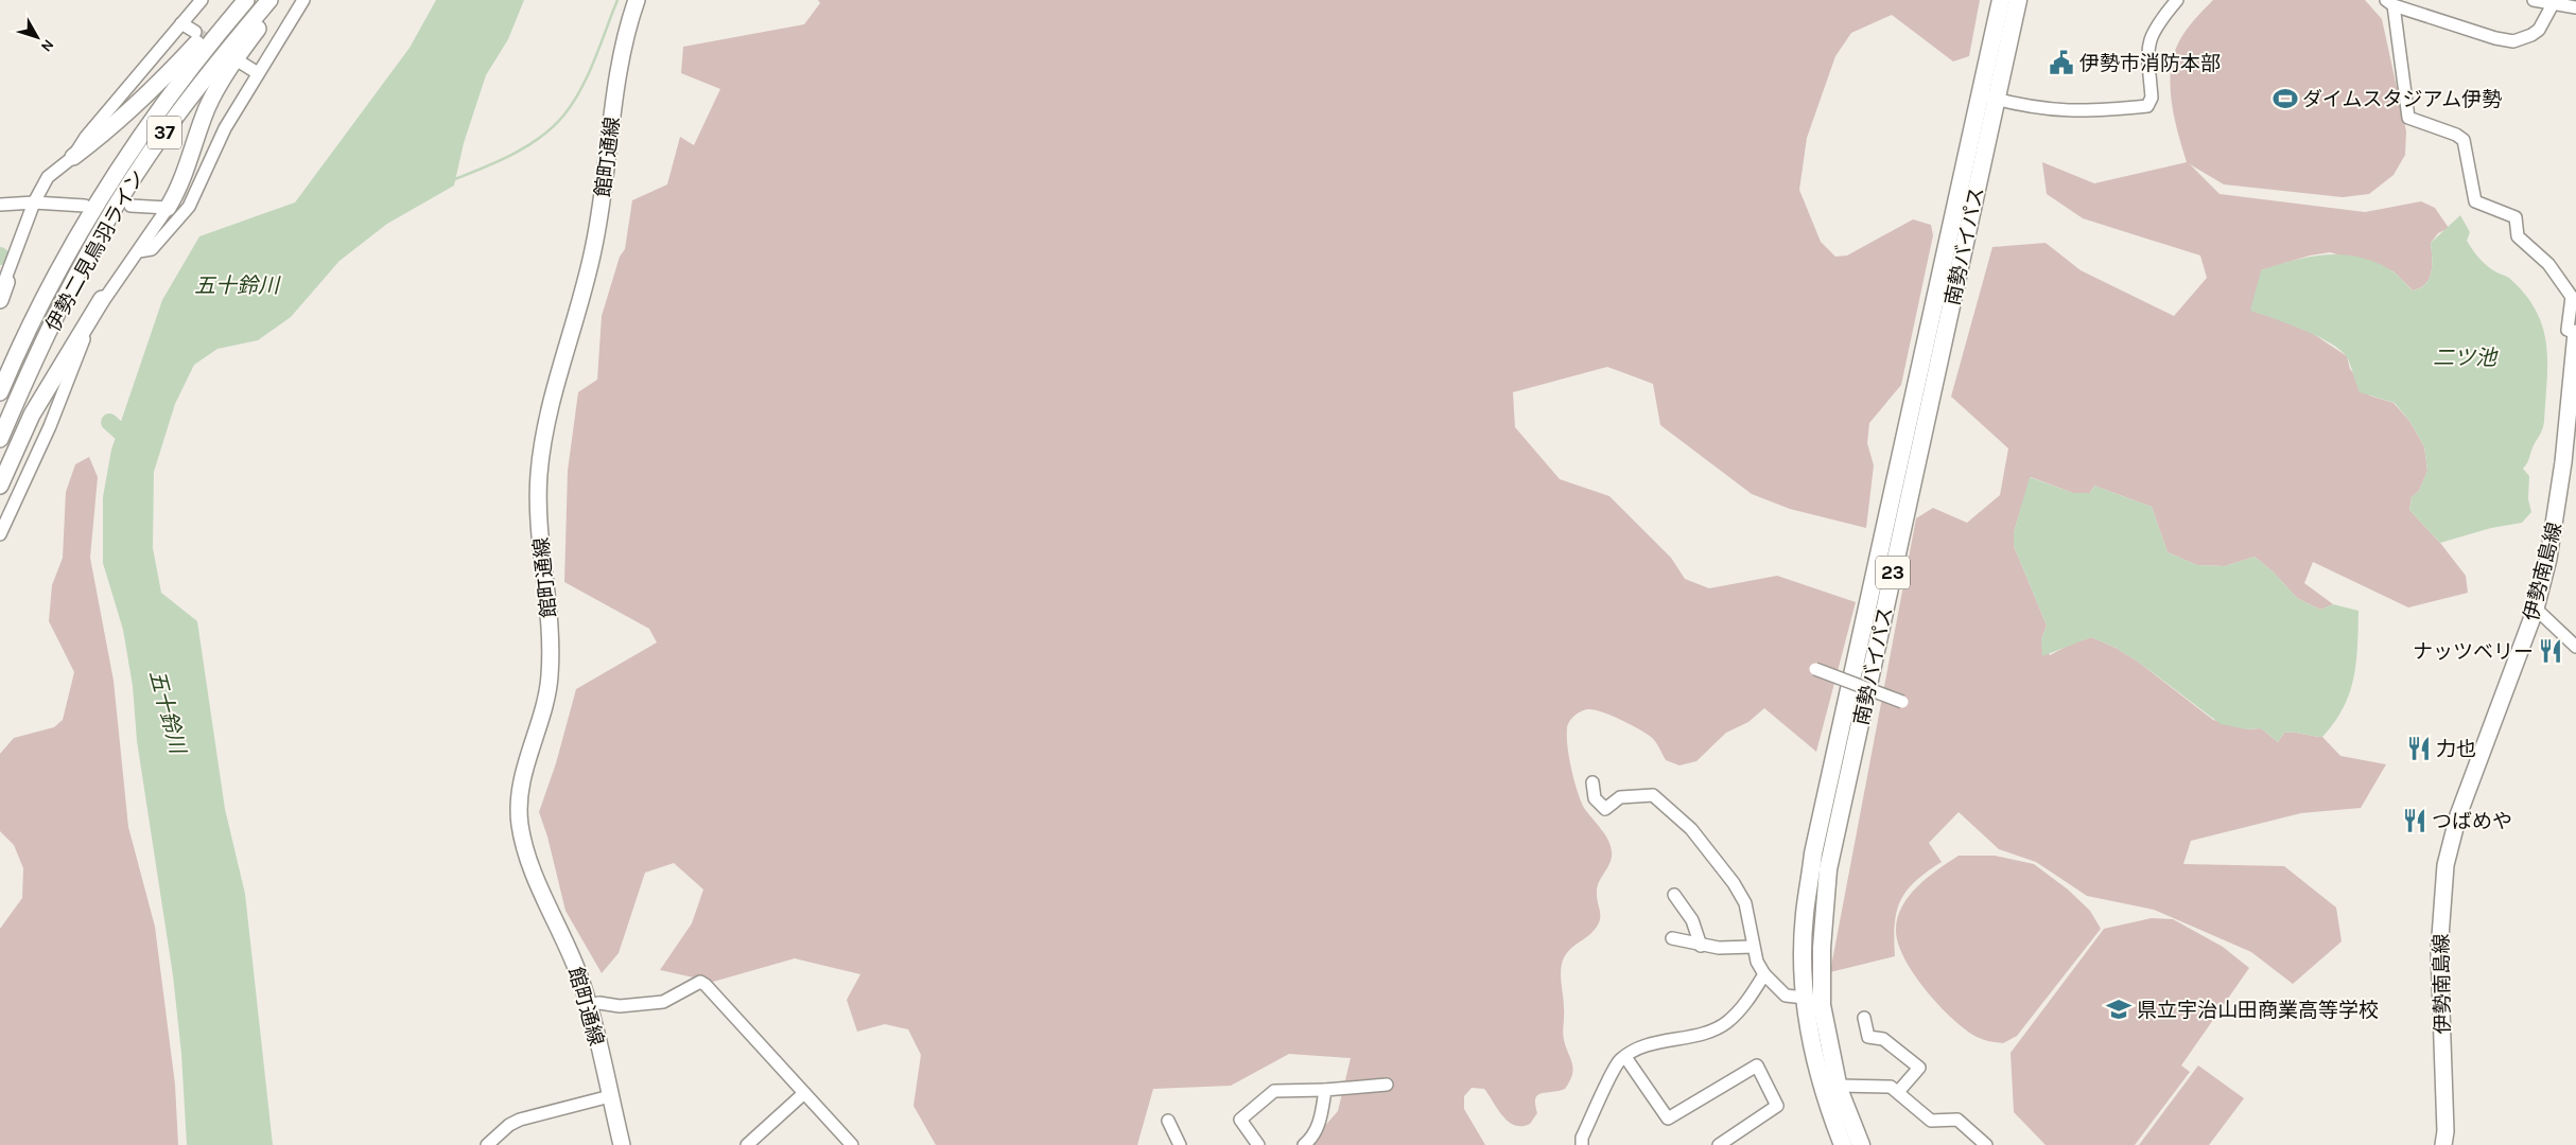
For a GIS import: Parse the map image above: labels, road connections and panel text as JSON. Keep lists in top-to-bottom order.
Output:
{
  "streets": {
    "highway": ["南勢バイパス", "23"],
    "main road": [
      "37",
      "館町通線",
      "伊勢二見鳥羽ライン",
      "伊勢南島線"
    ]
  },
  "water": ["五十鈴川", "二ツ池"],
  "places": {
    "public building": ["伊勢市消防本部"],
    "sports": ["ダイムスタジアム伊勢"],
    "restaurant": ["ナッツベリー", "力也", "つばめや"],
    "school or university": ["県立宇治山田商業高等学校"]
  },
  "north": "bottom right"
}
